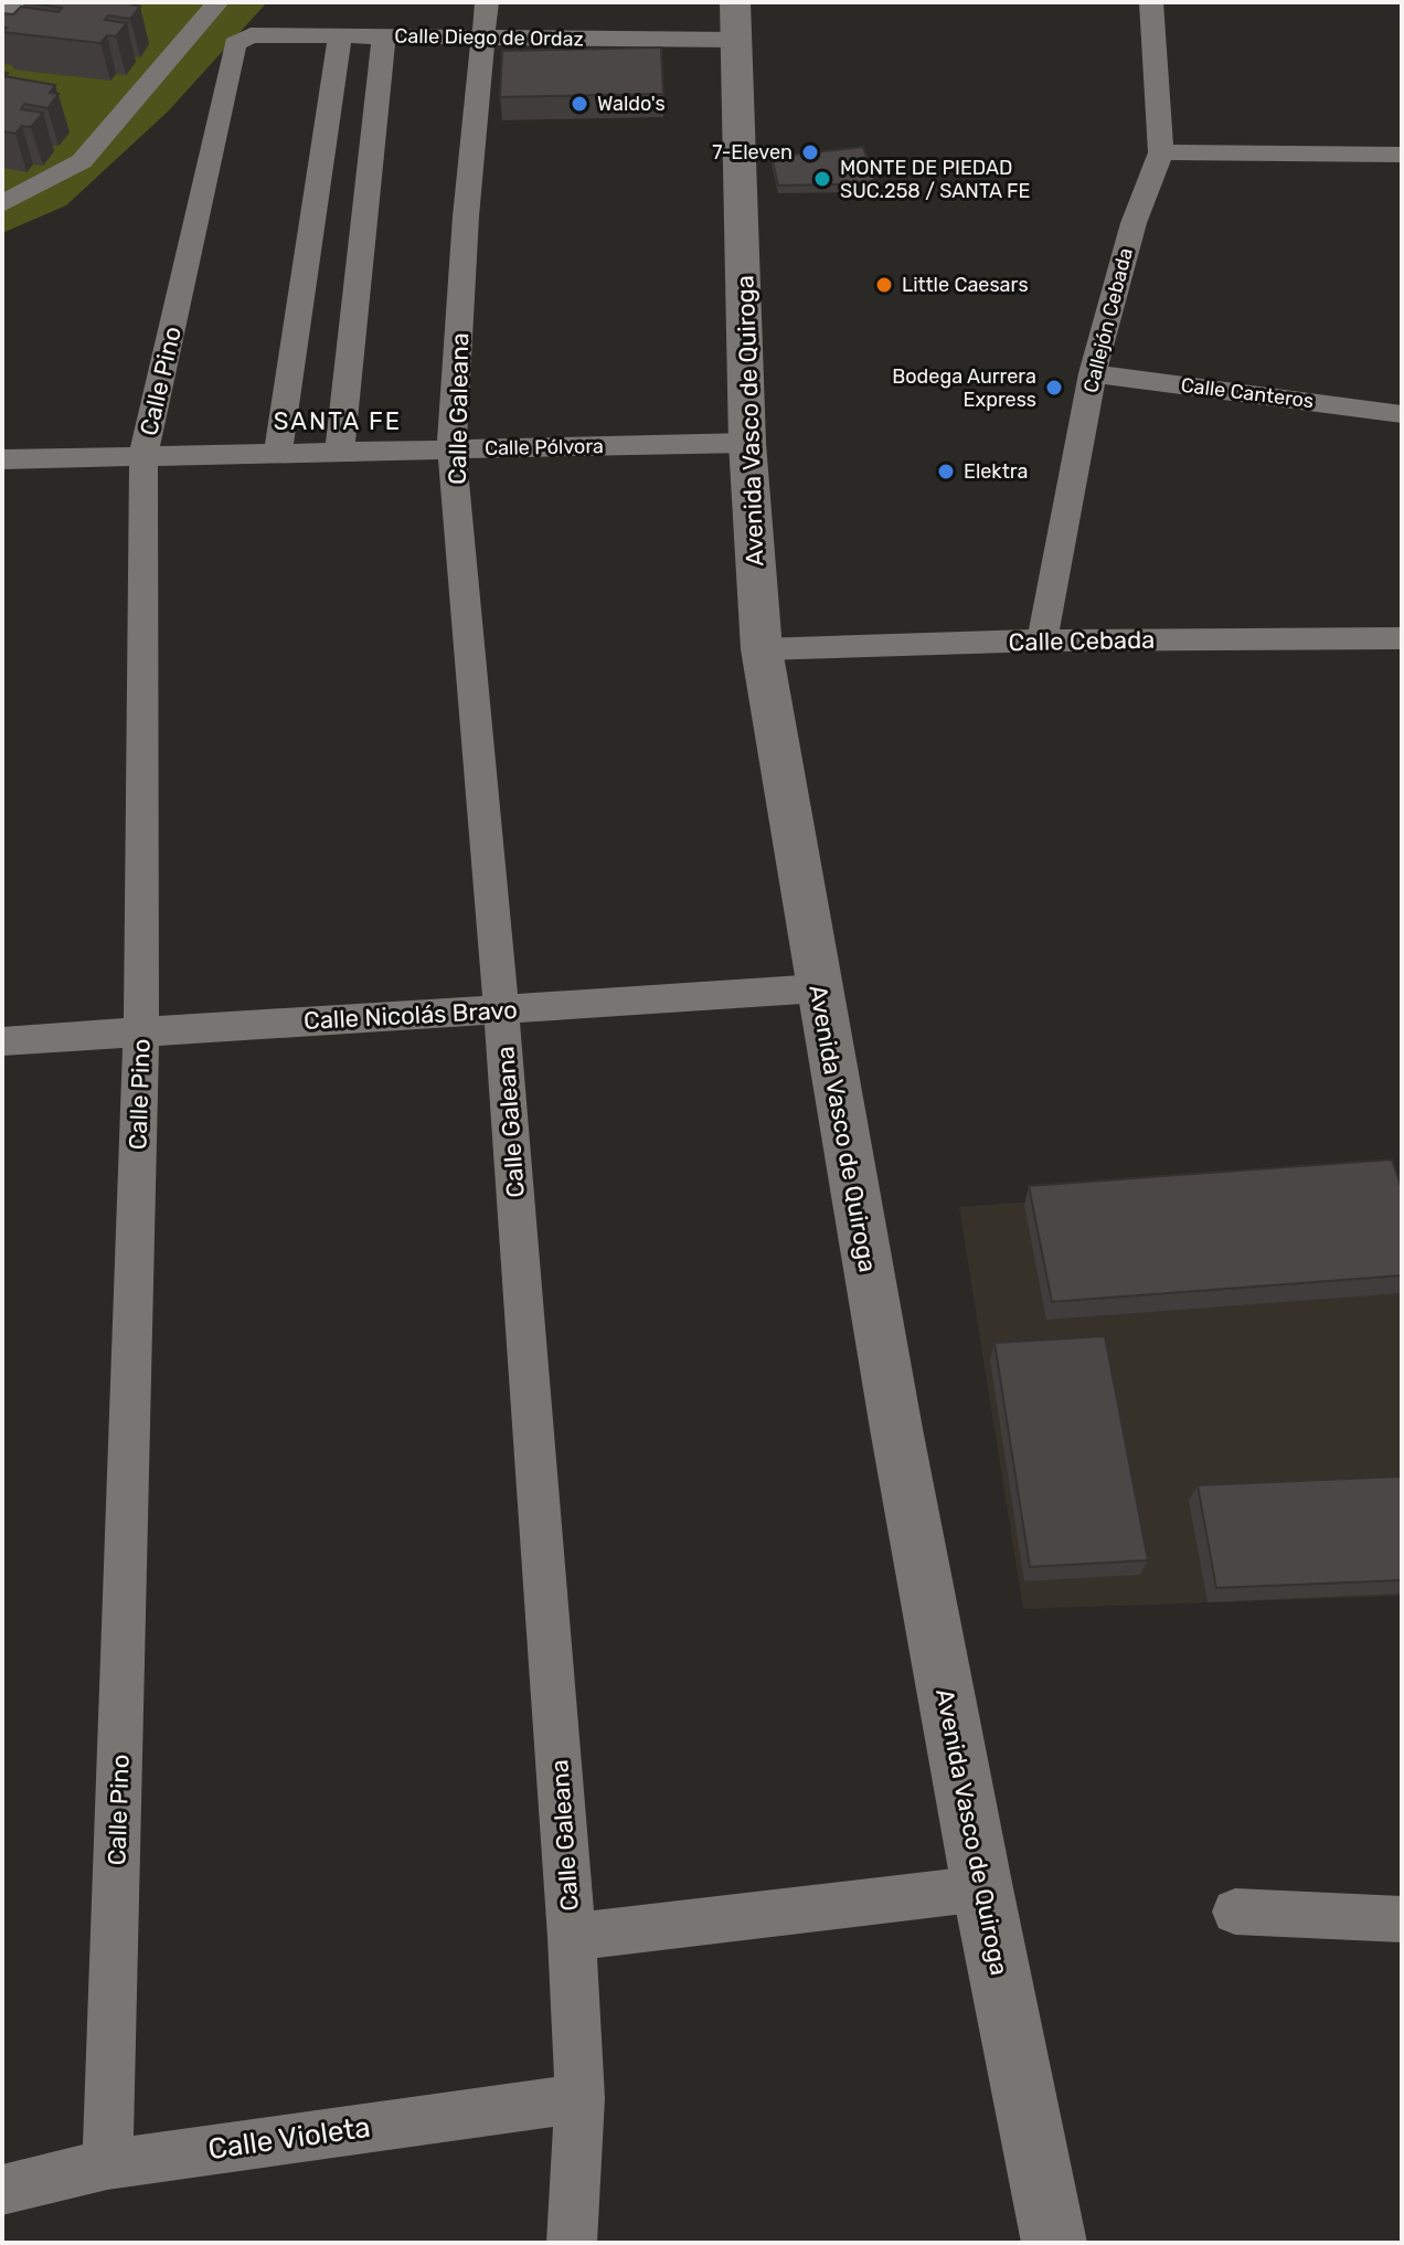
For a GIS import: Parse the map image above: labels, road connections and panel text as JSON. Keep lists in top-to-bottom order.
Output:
{
  "streets": {
    "main road": ["Avenida Vasco de Quiroga"],
    "street": [
      "Calle Diego de Ordaz",
      "Callejón Cebada",
      "Calle Pino",
      "Calle Canteros",
      "Calle Galeana",
      "Calle Pólvora",
      "Calle Cebada",
      "Calle Nicolás Bravo",
      "Calle Violeta"
    ]
  },
  "crossings": [
    ["Calle Diego de Ordaz", "Calle Pino"],
    ["Calle Diego de Ordaz", "Calle Galeana"],
    ["Calle Diego de Ordaz", "Avenida Vasco de Quiroga"],
    ["Callejón Cebada", "Calle Canteros"],
    ["Callejón Cebada", "Calle Cebada"],
    ["Calle Pino", "Calle Pólvora"],
    ["Calle Pino", "Calle Nicolás Bravo"],
    ["Calle Pino", "Calle Violeta"],
    ["Calle Galeana", "Calle Pólvora"],
    ["Calle Galeana", "Calle Nicolás Bravo"],
    ["Calle Galeana", "Calle Violeta"],
    ["Avenida Vasco de Quiroga", "Calle Pólvora"],
    ["Avenida Vasco de Quiroga", "Calle Cebada"],
    ["Avenida Vasco de Quiroga", "Calle Nicolás Bravo"]
  ],
  "districts": ["SANTA FE"],
  "places": [
    "Waldo's",
    "7-Eleven",
    "MONTE DE PIEDAD SUC.258 / SANTA FE",
    "Little Caesars",
    "Bodega Aurrera Express",
    "Elektra"
  ]
}
